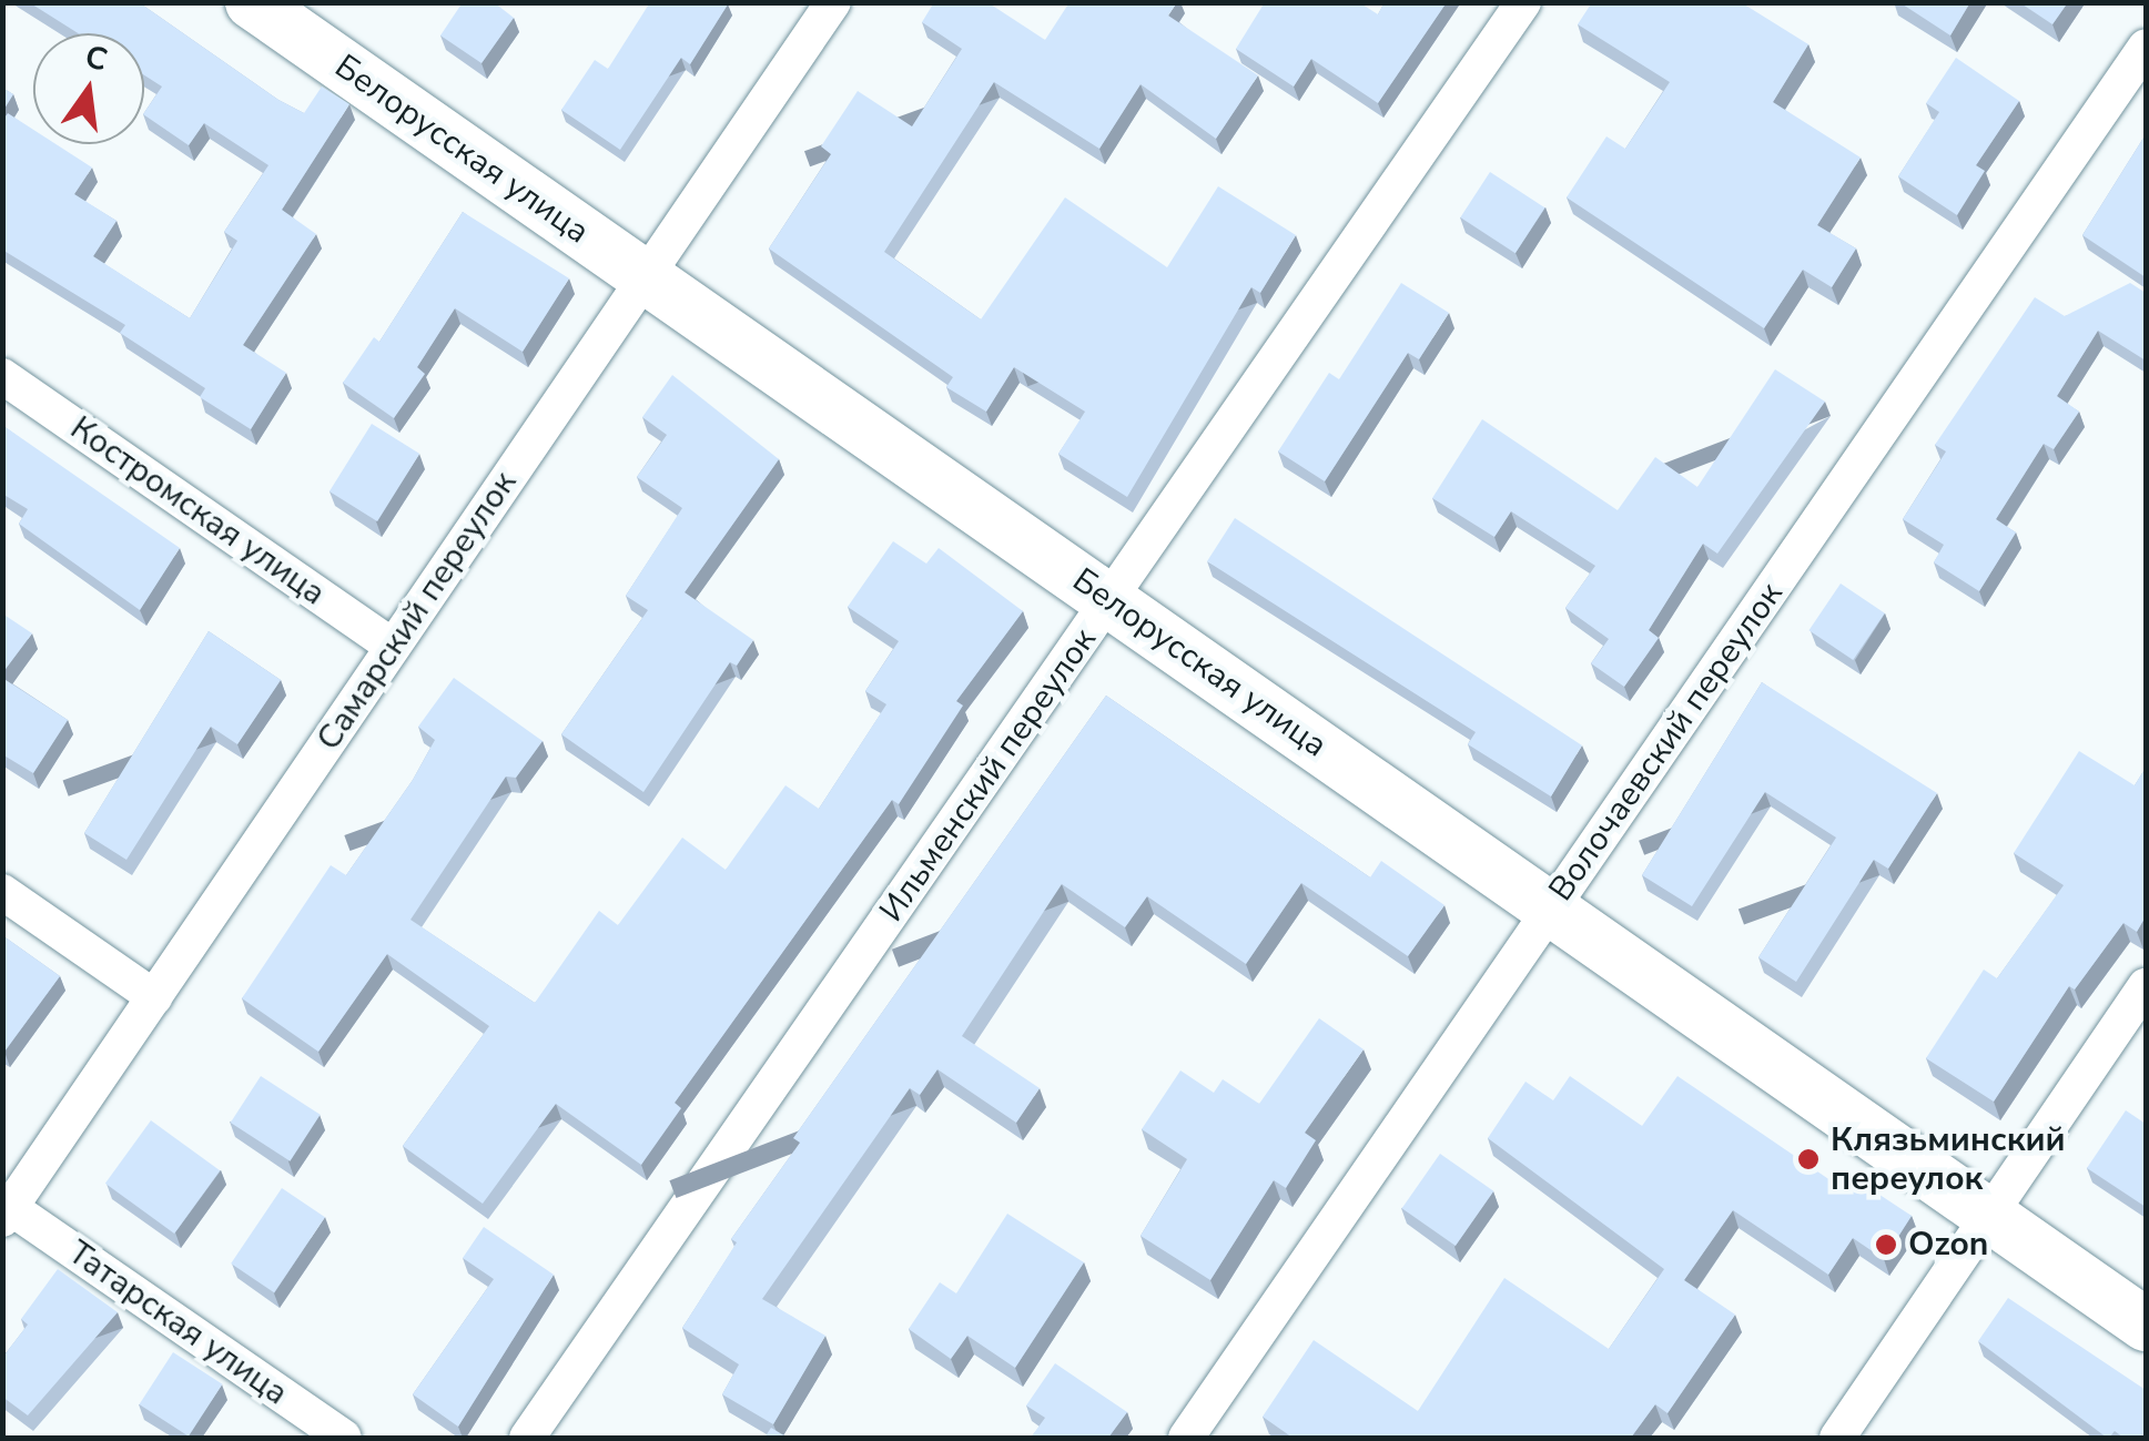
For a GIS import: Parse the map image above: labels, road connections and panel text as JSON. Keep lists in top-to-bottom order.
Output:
{
  "streets": {
    "main road": ["Белорусская улица"],
    "street": [
      "Костромская улица",
      "Самарский переулок",
      "Волочаевский переулок",
      "Ильменский переулок",
      "Татарская улица"
    ]
  },
  "crossings": [
    ["Белорусская улица", "Самарский переулок"],
    ["Белорусская улица", "Волочаевский переулок"],
    ["Белорусская улица", "Ильменский переулок"],
    ["Костромская улица", "Самарский переулок"],
    ["Самарский переулок", "Татарская улица"]
  ],
  "places": ["Клязьминский переулок", "Ozon"],
  "north": "top"
}
